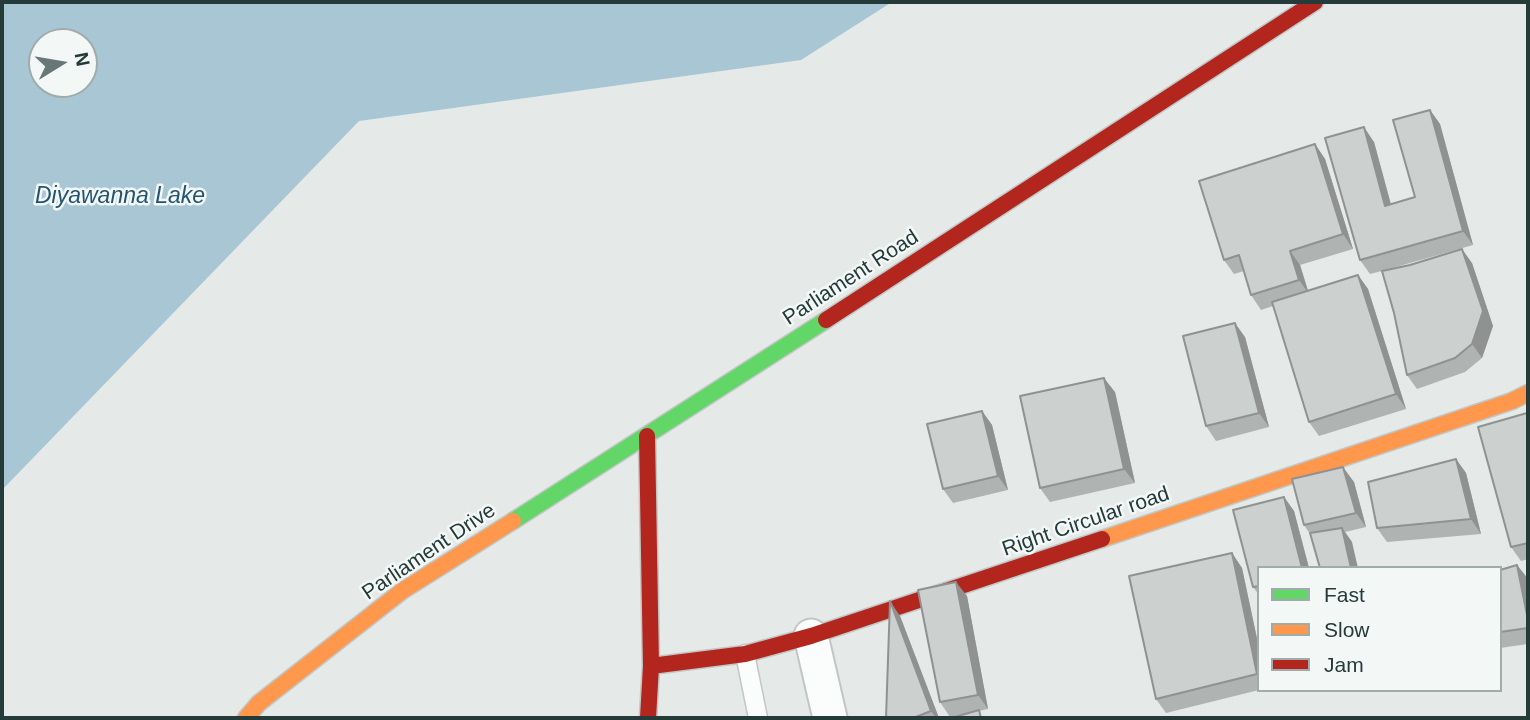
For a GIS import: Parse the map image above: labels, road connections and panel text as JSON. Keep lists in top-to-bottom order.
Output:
{
  "streets": {
    "main road": ["Parliament Road", "Right Circular road", "Parliament Drive"]
  },
  "crossings": [
    ["Parliament Road", "Parliament Drive"]
  ],
  "water": ["Diyawanna Lake"],
  "legend": ["Fast", "Slow", "Jam"],
  "north": "right"
}
